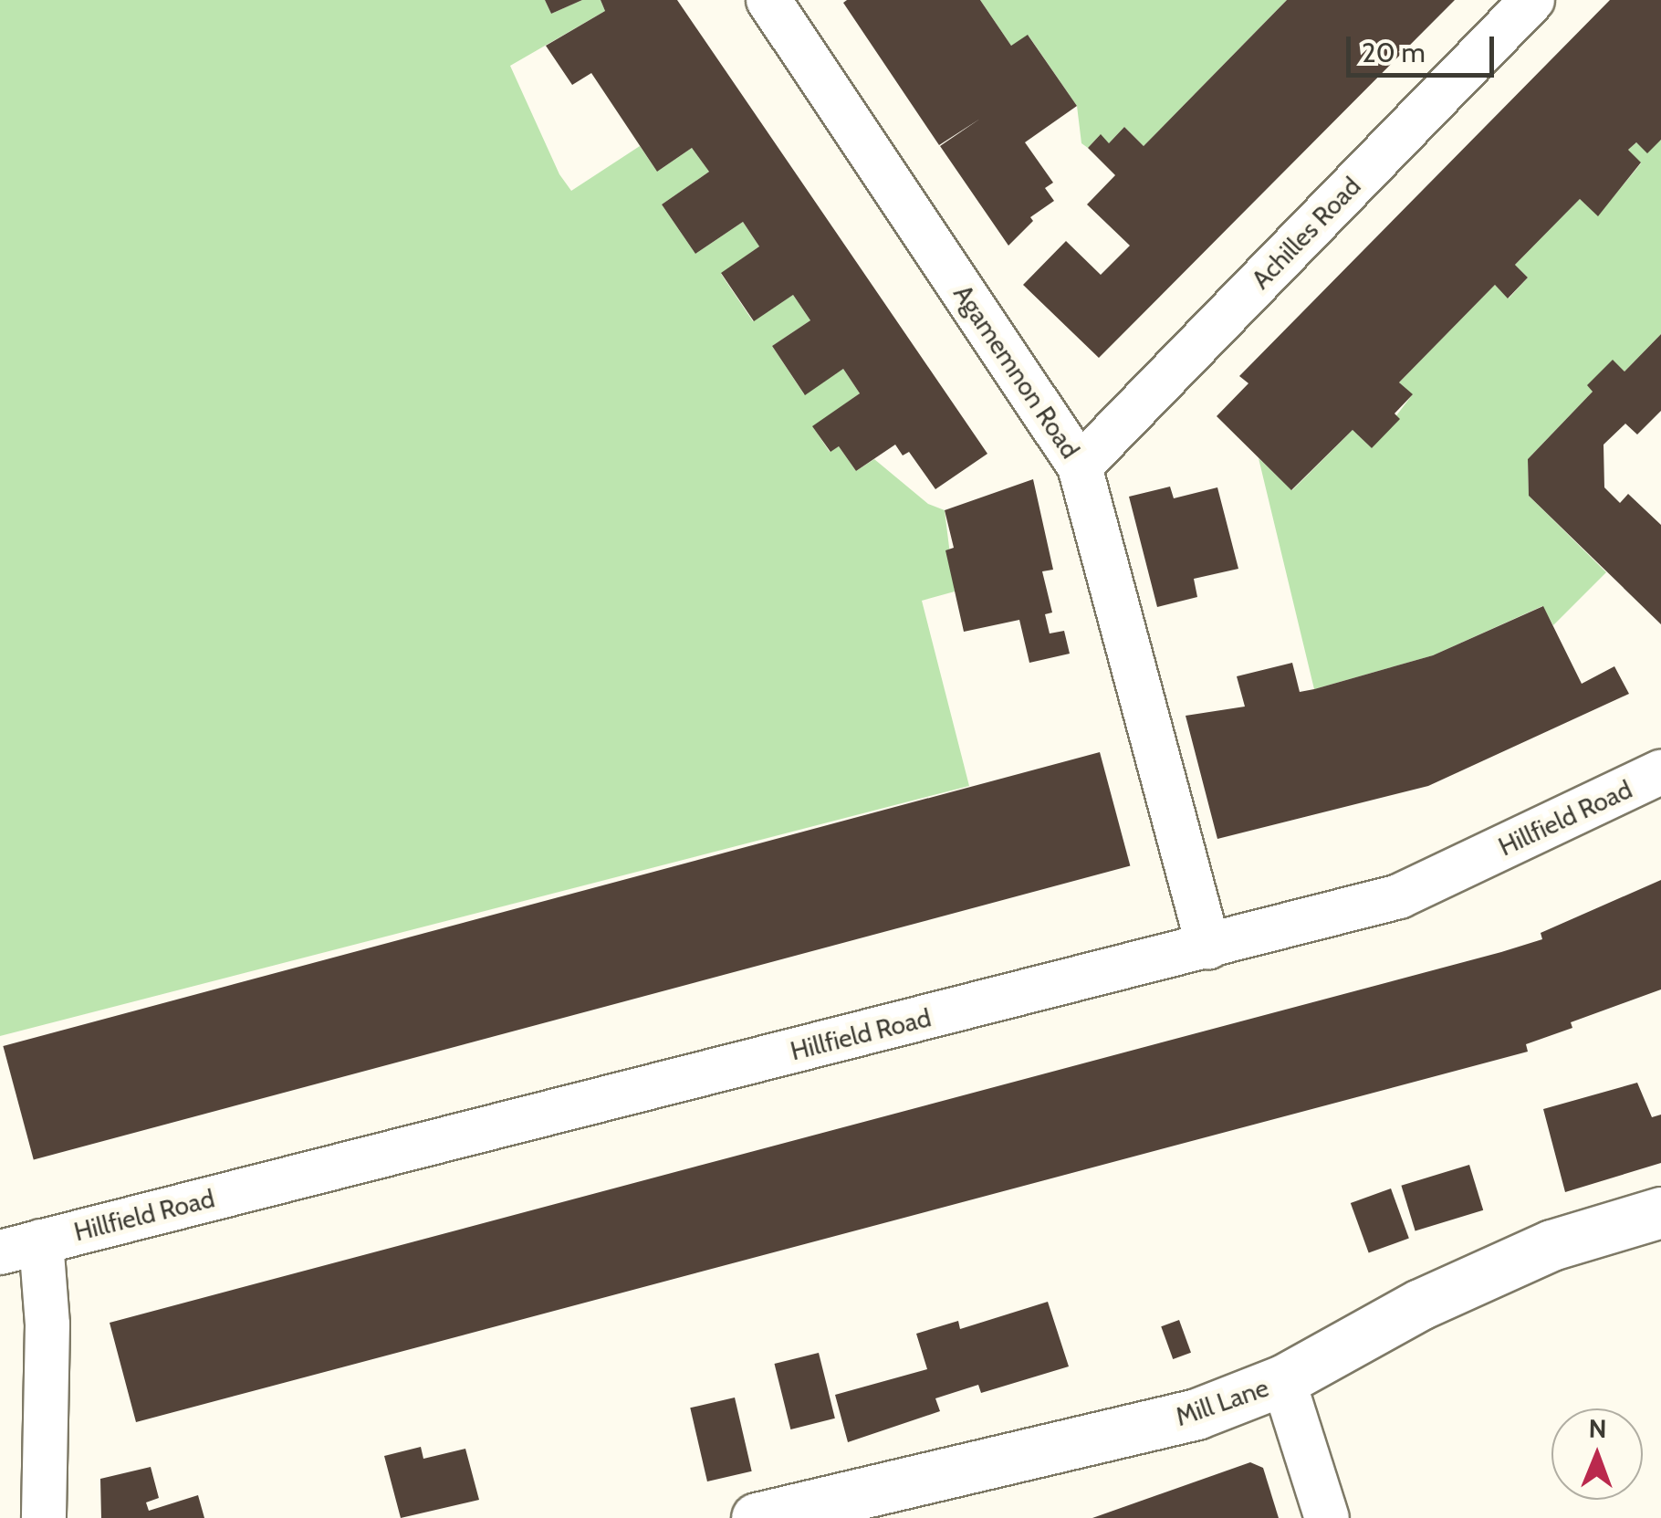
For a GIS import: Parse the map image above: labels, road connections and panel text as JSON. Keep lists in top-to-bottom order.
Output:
{
  "streets": {
    "street": [
      "Achilles Road",
      "Agamemnon Road",
      "Hillfield Road",
      "Mill Lane"
    ]
  },
  "crossings": [
    ["Achilles Road", "Agamemnon Road"],
    ["Agamemnon Road", "Hillfield Road"]
  ],
  "scale_bar": "20 m",
  "north": "top"
}
